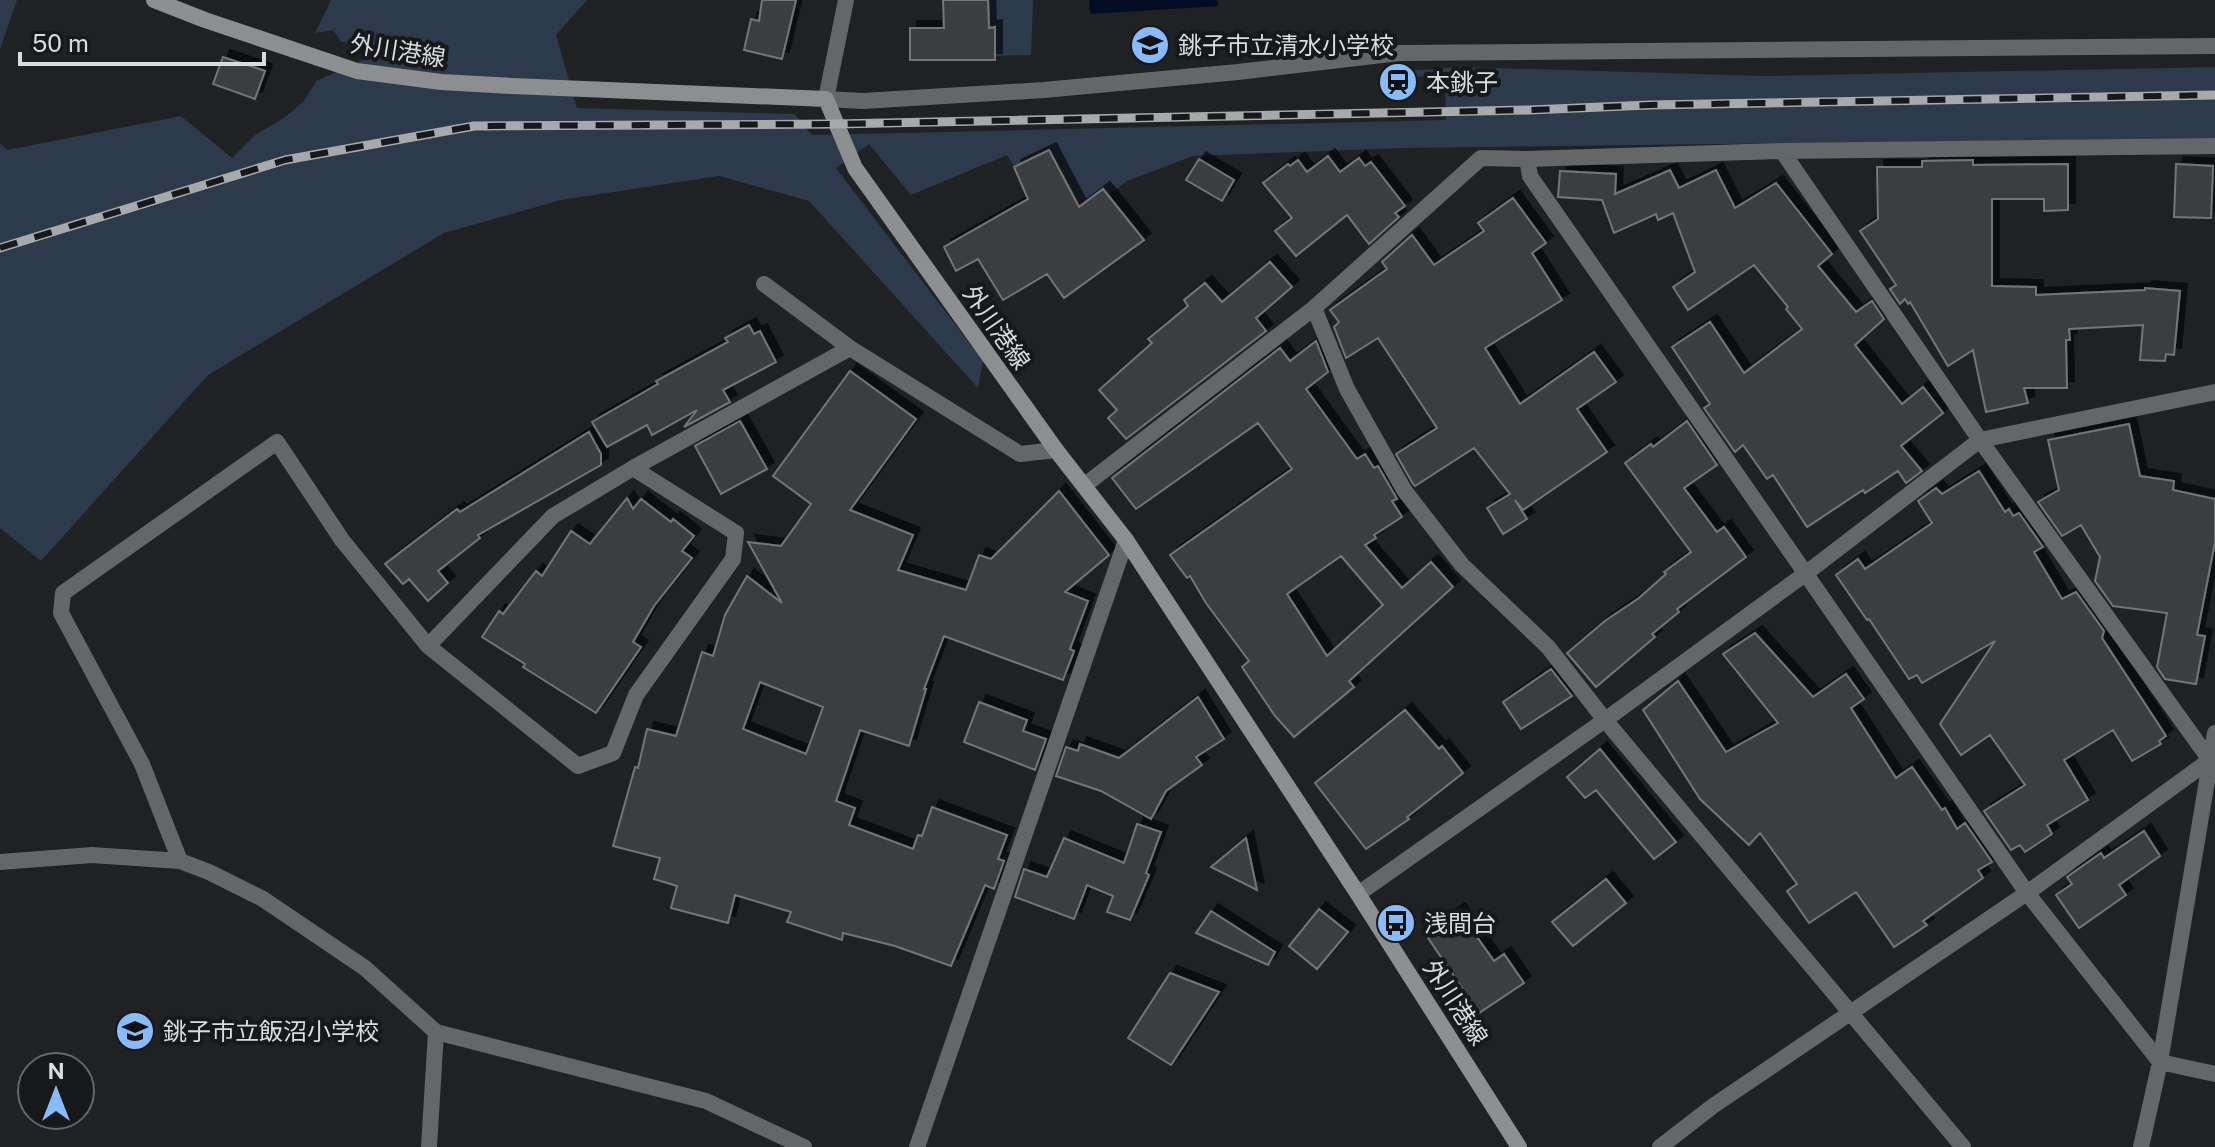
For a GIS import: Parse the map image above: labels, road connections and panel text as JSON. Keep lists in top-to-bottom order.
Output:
{
  "streets": {
    "main road": ["外川港線"]
  },
  "places": {
    "school or university": ["銚子市立清水小学校", "銚子市立飯沼小学校"],
    "station": ["本銚子"],
    "bus stop": ["浅間台"]
  },
  "scale_bar": "50 m",
  "north": "top"
}
